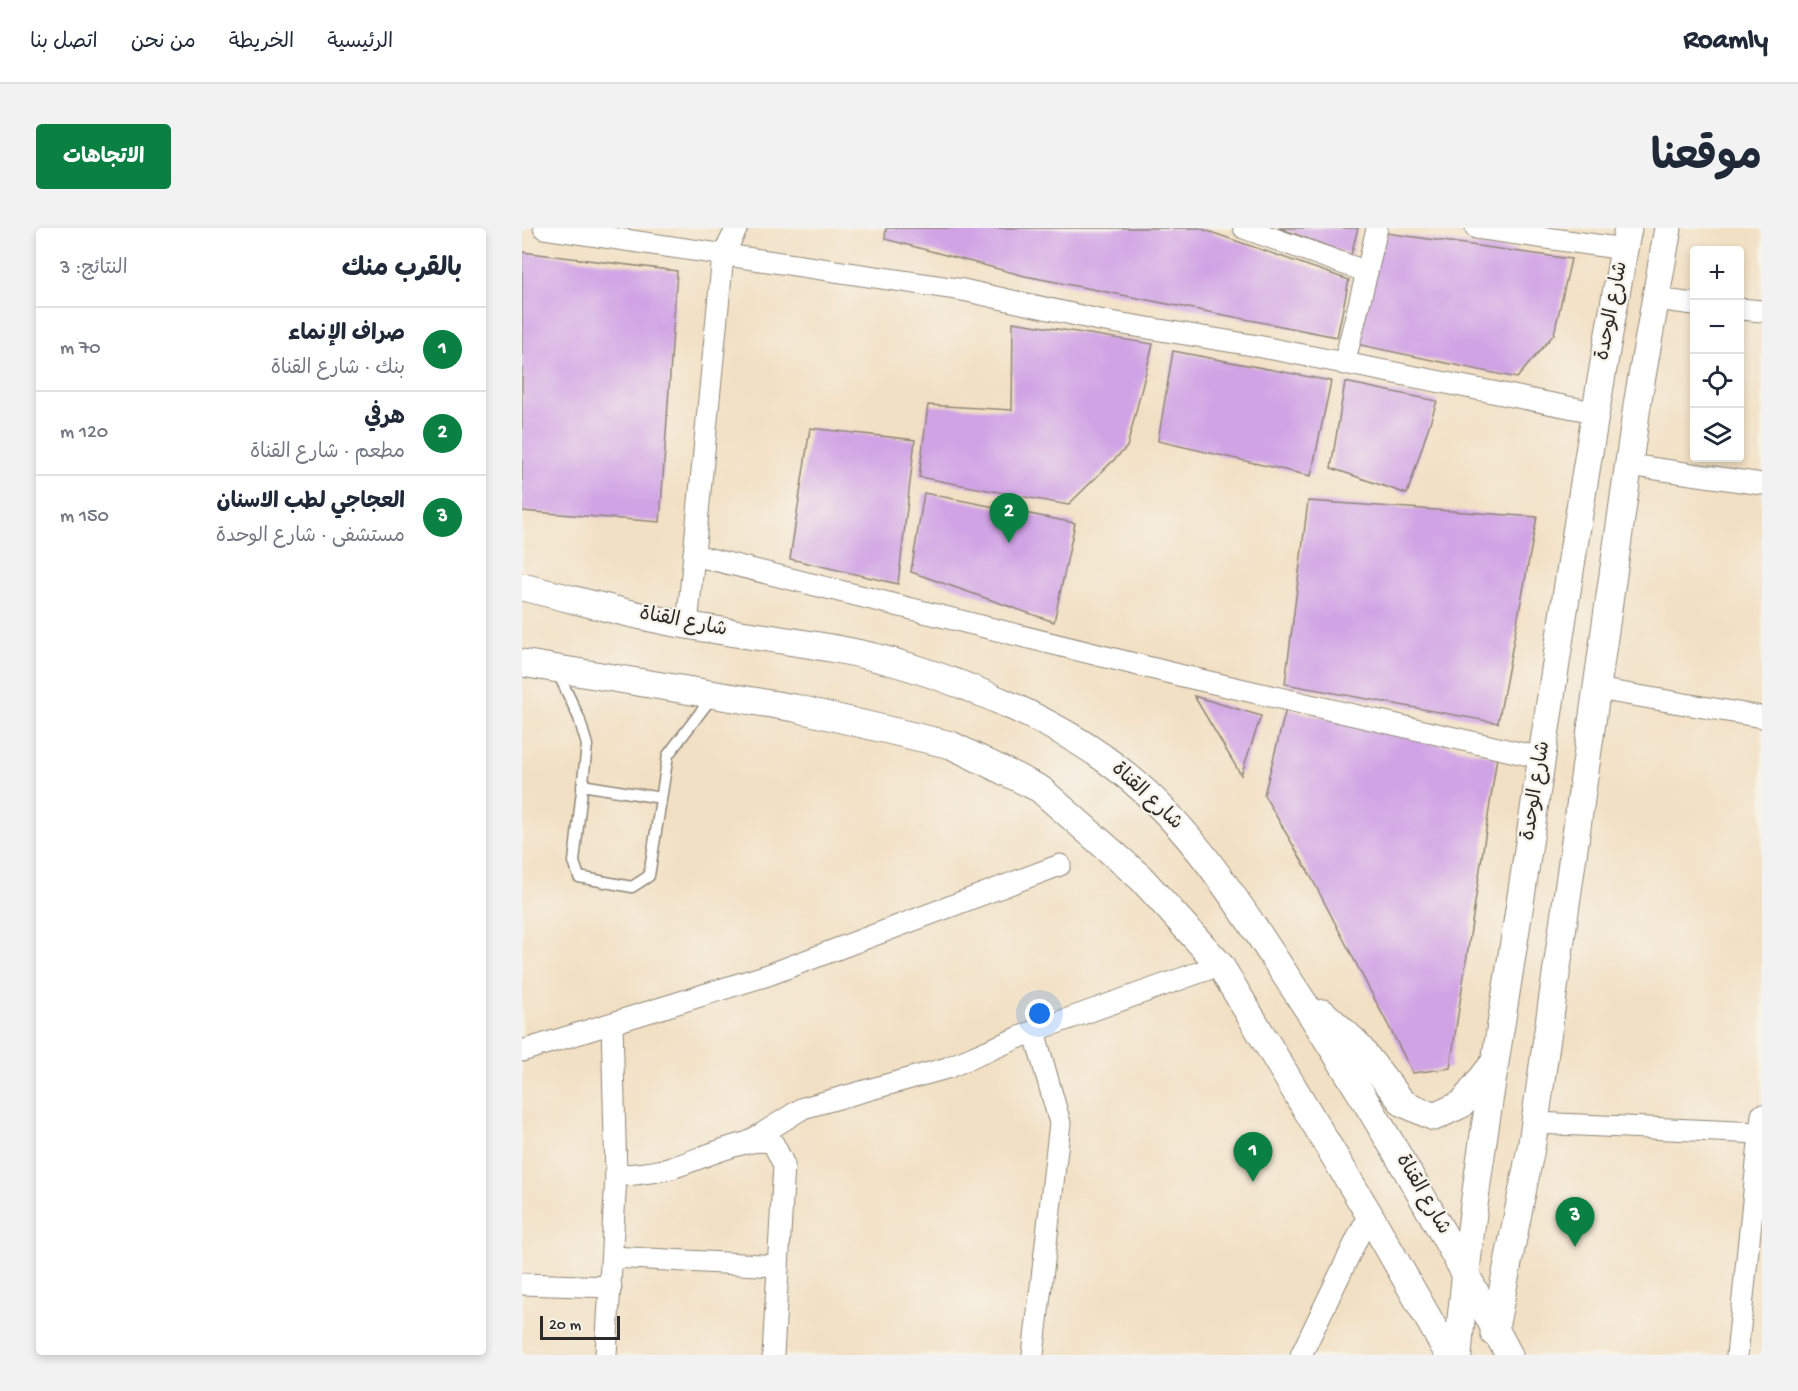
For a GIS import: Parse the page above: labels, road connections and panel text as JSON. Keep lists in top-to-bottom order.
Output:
{
  "streets": {
    "street": ["شارع الوحدة", "شارع القناة"]
  },
  "crossings": [
    ["شارع الوحدة", "شارع القناة"]
  ],
  "scale_bar": "20 m",
  "page": {
    "header": "Roamly",
    "nav": [
      "الرئيسية",
      "الخريطة",
      "من نحن",
      "اتصل بنا"
    ],
    "title": "موقعنا",
    "buttons": "الاتجاهات",
    "heading": ["بالقرب منك", "النتائج: 3"],
    "map_buttons": ["+", "−"],
    "list": [
      {
        "mark": "1",
        "name": "صراف الإنماء",
        "note": "بنك · شارع القناة",
        "value": "70 m"
      },
      {
        "mark": "2",
        "name": "هرفي",
        "note": "مطعم · شارع القناة",
        "value": "120 m"
      },
      {
        "mark": "3",
        "name": "العجاجي لطب الاسنان",
        "note": "مستشفى · شارع الوحدة",
        "value": "150 m"
      }
    ],
    "pins": ["2", "1", "3"],
    "scale": "20 m"
  }
}
